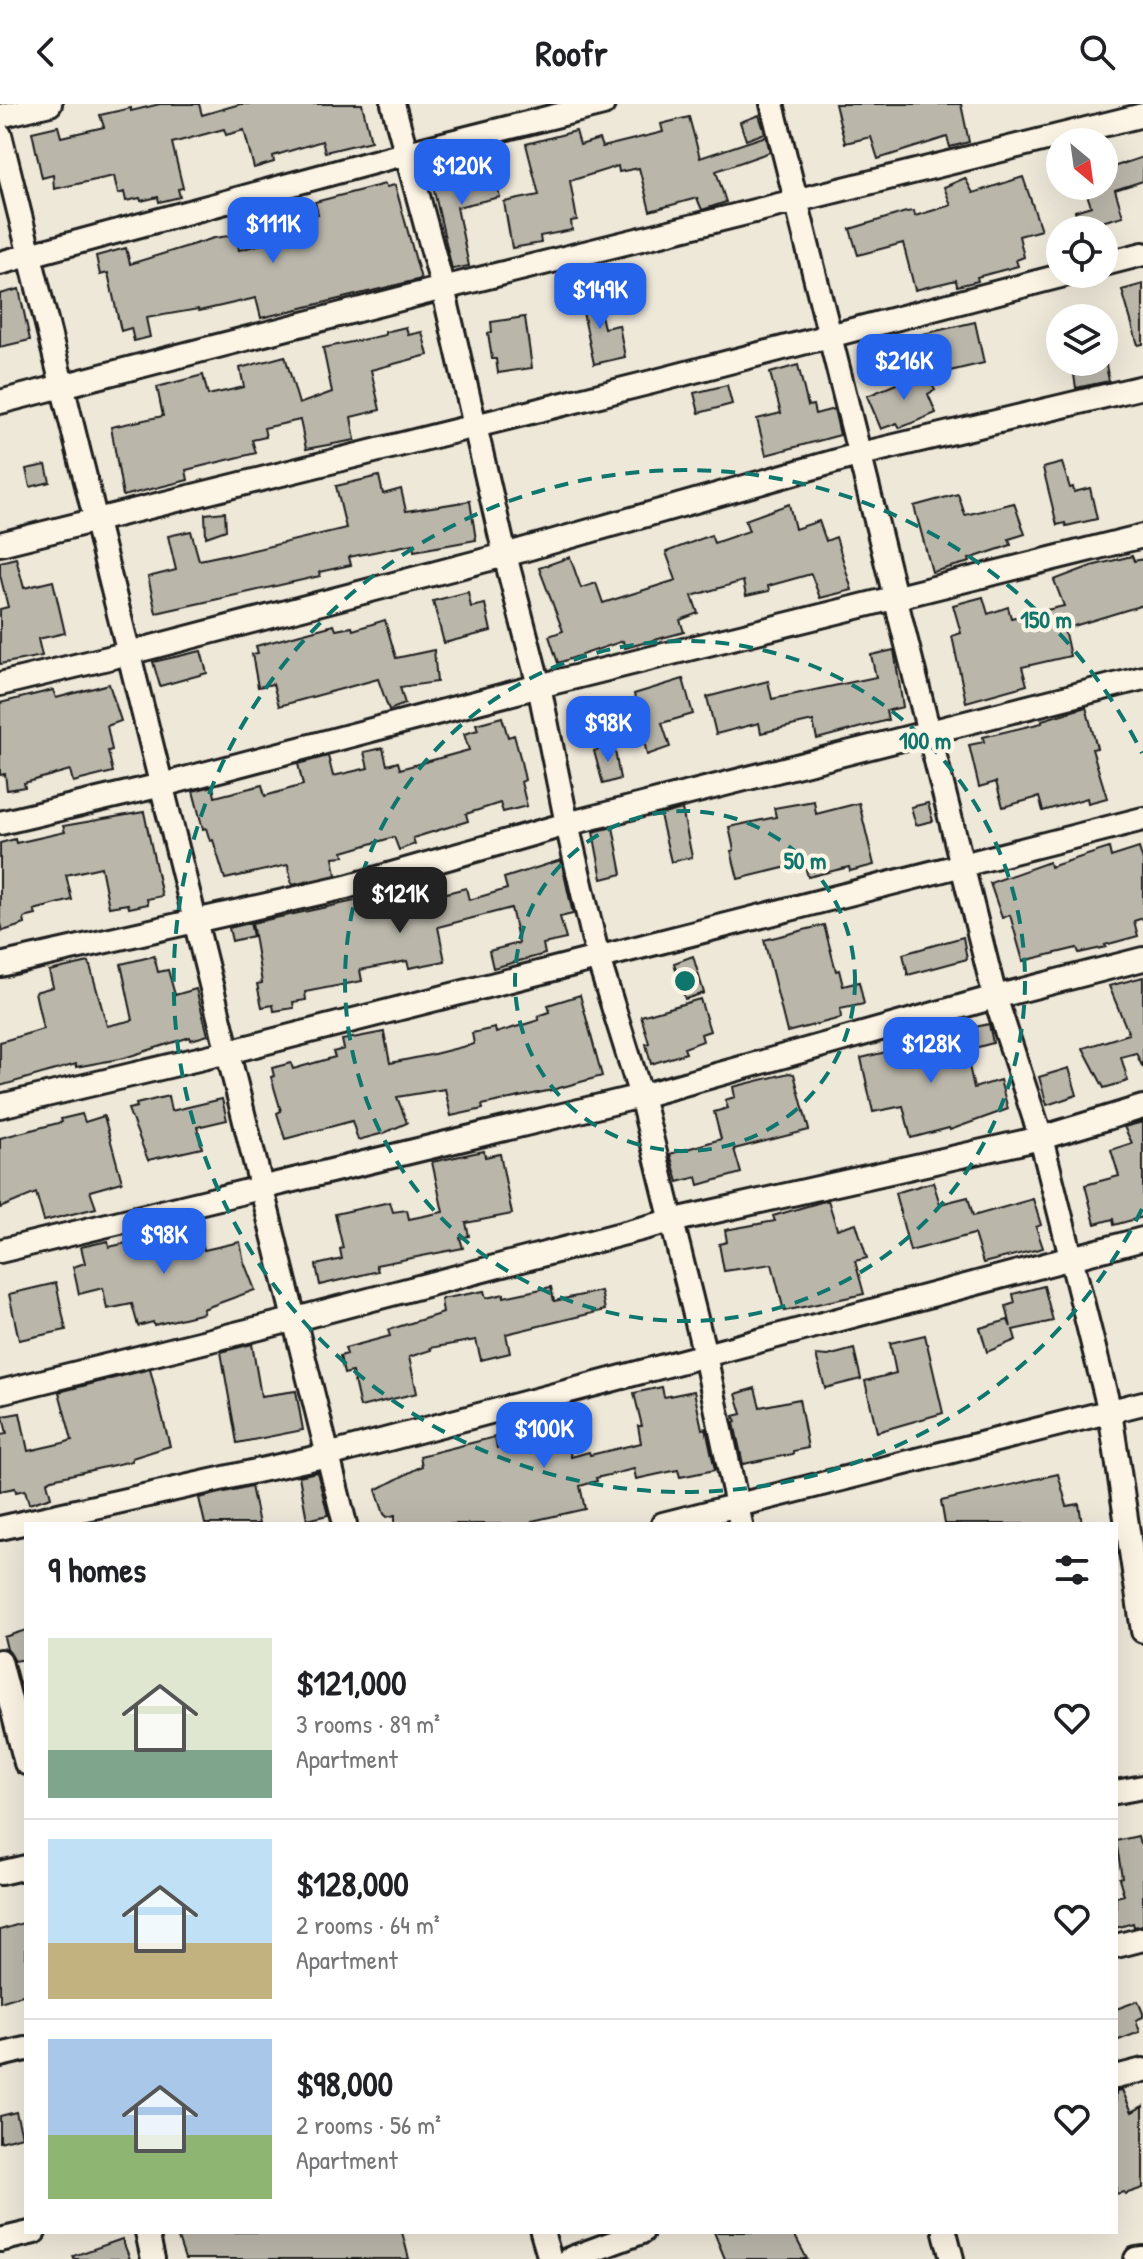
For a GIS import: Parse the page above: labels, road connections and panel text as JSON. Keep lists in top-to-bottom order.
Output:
{
  "north": "bottom right",
  "page": {
    "header": "Roofr",
    "price": [
      "$120K",
      "$111K",
      "$149K",
      "$216K",
      "$98K",
      "$121K",
      "$128K",
      "$98K",
      "$100K"
    ],
    "heading": "9 homes",
    "list": [
      {
        "name": "$121,000",
        "note": "3 rooms · 89 m² · Apartment"
      },
      {
        "name": "$128,000",
        "note": "2 rooms · 64 m² · Apartment"
      },
      {
        "name": "$98,000",
        "note": "2 rooms · 56 m² · Apartment"
      }
    ]
  },
  "rings": ["150 m", "100 m", "50 m"]
}
